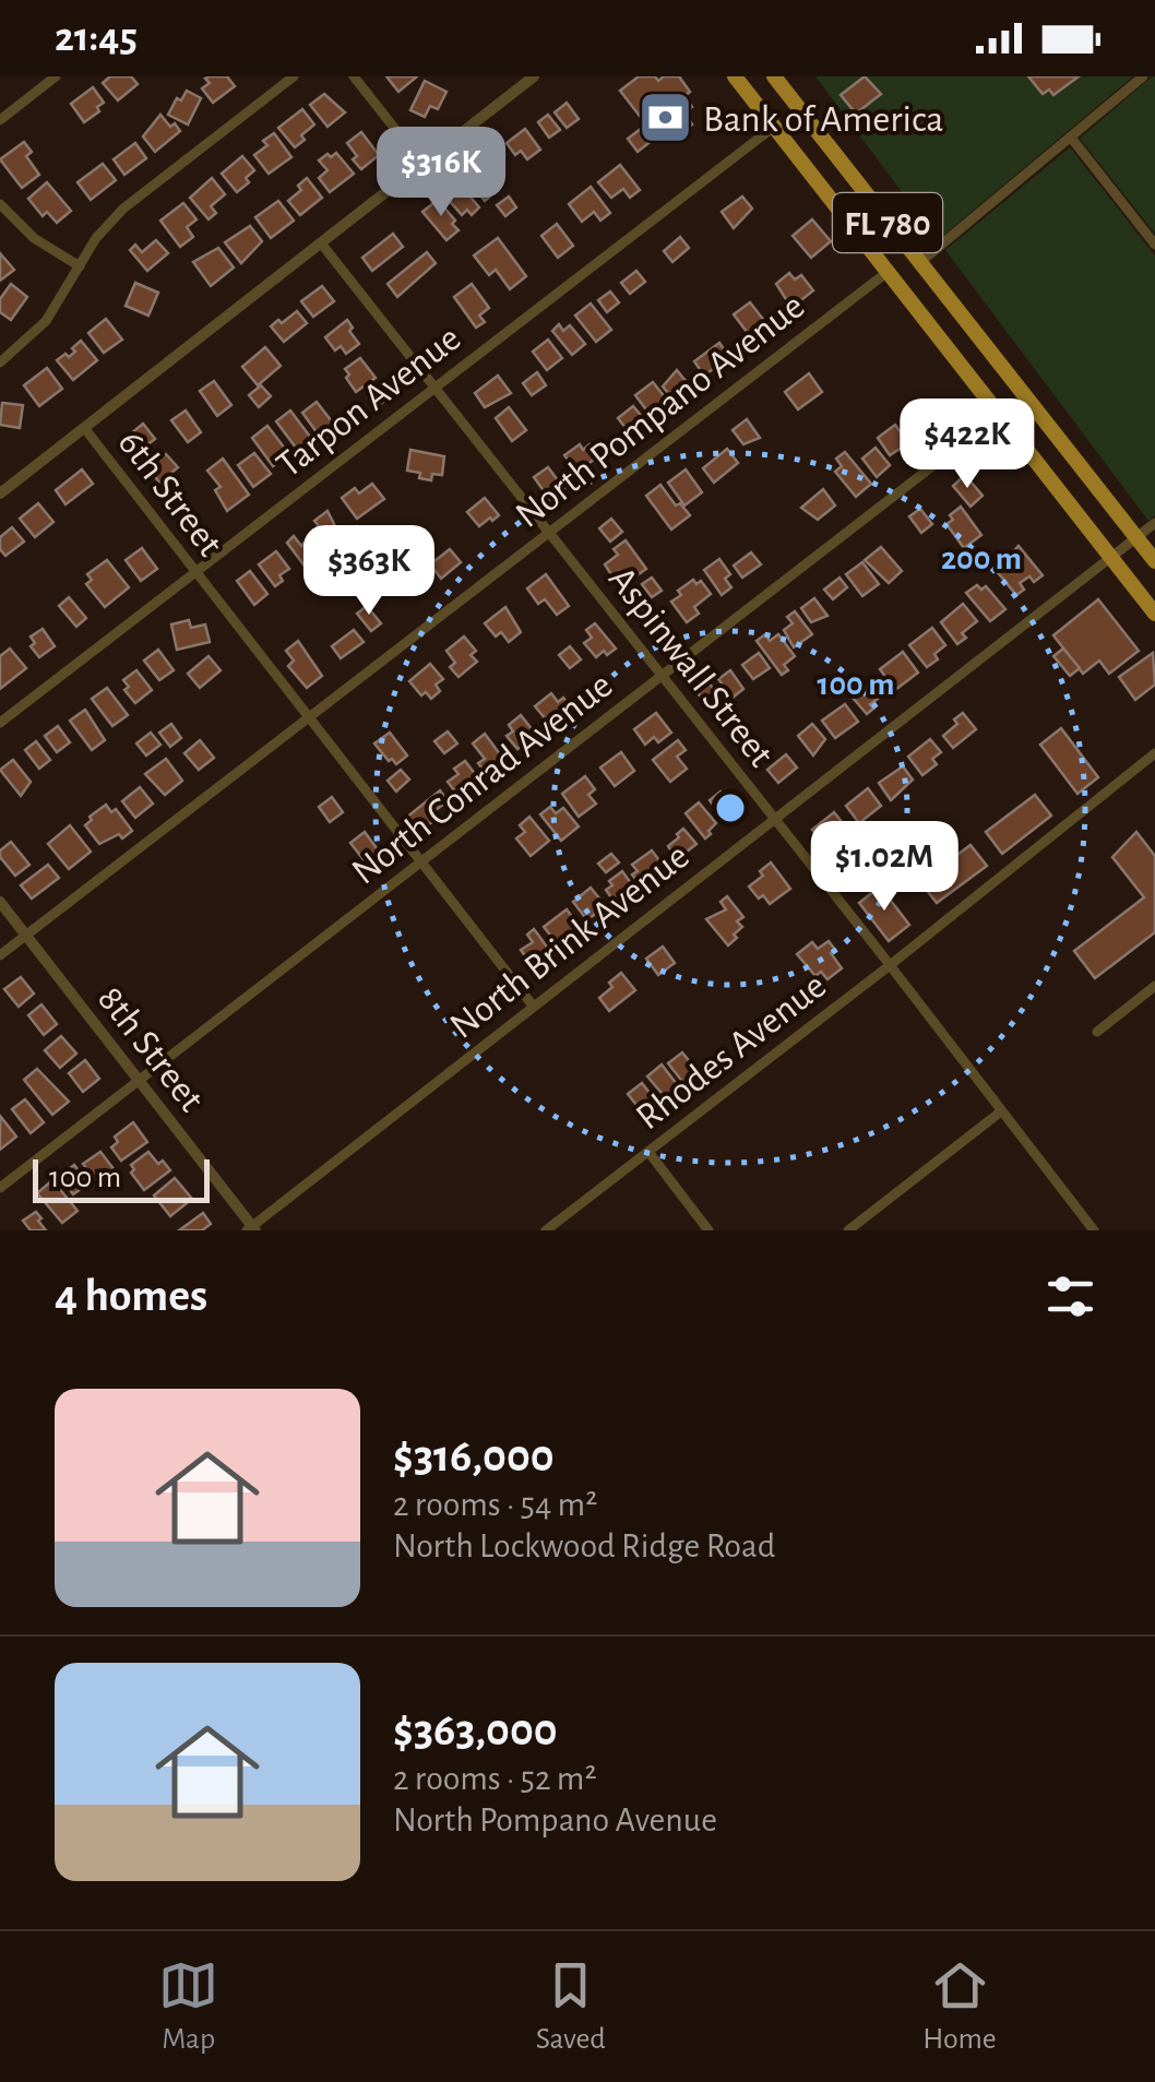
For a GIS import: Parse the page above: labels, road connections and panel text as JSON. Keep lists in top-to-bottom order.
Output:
{
  "streets": {
    "main road": ["FL 780"],
    "street": [
      "Tarpon Avenue",
      "North Pompano Avenue",
      "6th Street",
      "Aspinwall Street",
      "North Conrad Avenue",
      "North Brink Avenue",
      "8th Street",
      "Rhodes Avenue"
    ]
  },
  "crossings": [
    ["FL 780", "Tarpon Avenue"],
    ["FL 780", "North Pompano Avenue"],
    ["FL 780", "North Conrad Avenue"],
    ["FL 780", "North Brink Avenue"],
    ["Tarpon Avenue", "6th Street"],
    ["Tarpon Avenue", "Aspinwall Street"],
    ["North Pompano Avenue", "6th Street"],
    ["North Pompano Avenue", "Aspinwall Street"],
    ["North Pompano Avenue", "8th Street"],
    ["6th Street", "North Conrad Avenue"],
    ["6th Street", "North Brink Avenue"],
    ["Aspinwall Street", "North Conrad Avenue"],
    ["Aspinwall Street", "North Brink Avenue"],
    ["Aspinwall Street", "Rhodes Avenue"],
    ["North Conrad Avenue", "8th Street"],
    ["North Brink Avenue", "8th Street"]
  ],
  "places": {
    "bank": ["Bank of America"]
  },
  "scale_bar": "100 m",
  "page": {
    "status": "21:45",
    "price": [
      "$316K",
      "$422K",
      "$363K",
      "$1.02M"
    ],
    "scale": "100 m",
    "heading": "4 homes",
    "list": [
      {
        "name": "$316,000",
        "note": "2 rooms · 54 m² · North Lockwood Ridge Road"
      },
      {
        "name": "$363,000",
        "note": "2 rooms · 52 m² · North Pompano Avenue"
      }
    ],
    "tabs": ["Map", "Saved", "Home"]
  },
  "rings": ["200 m", "100 m"]
}
